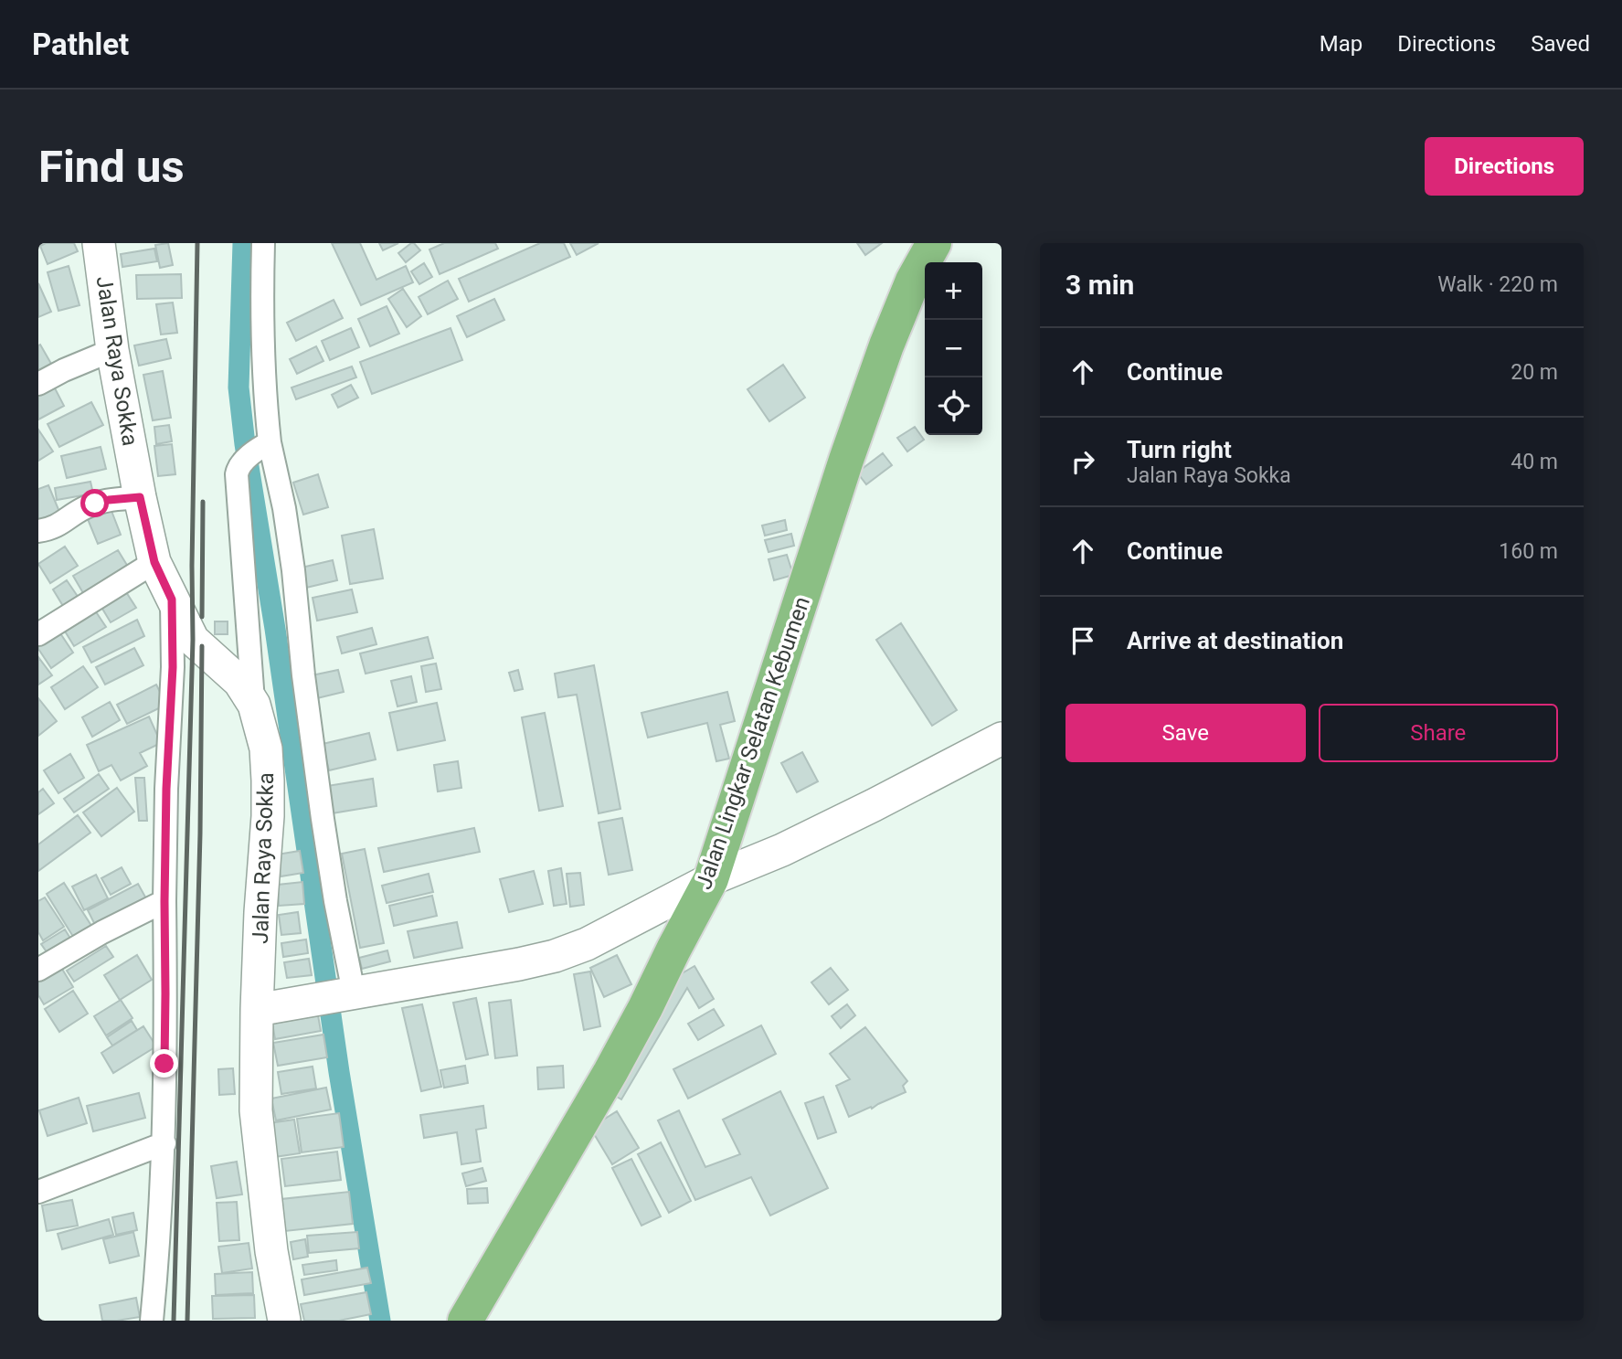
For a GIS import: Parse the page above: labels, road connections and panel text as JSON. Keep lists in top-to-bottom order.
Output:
{
  "streets": {
    "highway": ["Jalan Lingkar Selatan Kebumen"],
    "main road": ["Jalan Raya Sokka"]
  },
  "page": {
    "header": "Pathlet",
    "nav": ["Map", "Directions", "Saved"],
    "buttons": [
      "Directions",
      ["Save", "Share"]
    ],
    "title": "Find us",
    "heading": ["3 min", "Walk · 220 m"],
    "map_buttons": ["+", "−"],
    "list": [
      ["Continue", "20 m"],
      ["Turn right", "Jalan Raya Sokka", "40 m"],
      ["Continue", "160 m"],
      "Arrive at destination"
    ]
  }
}
